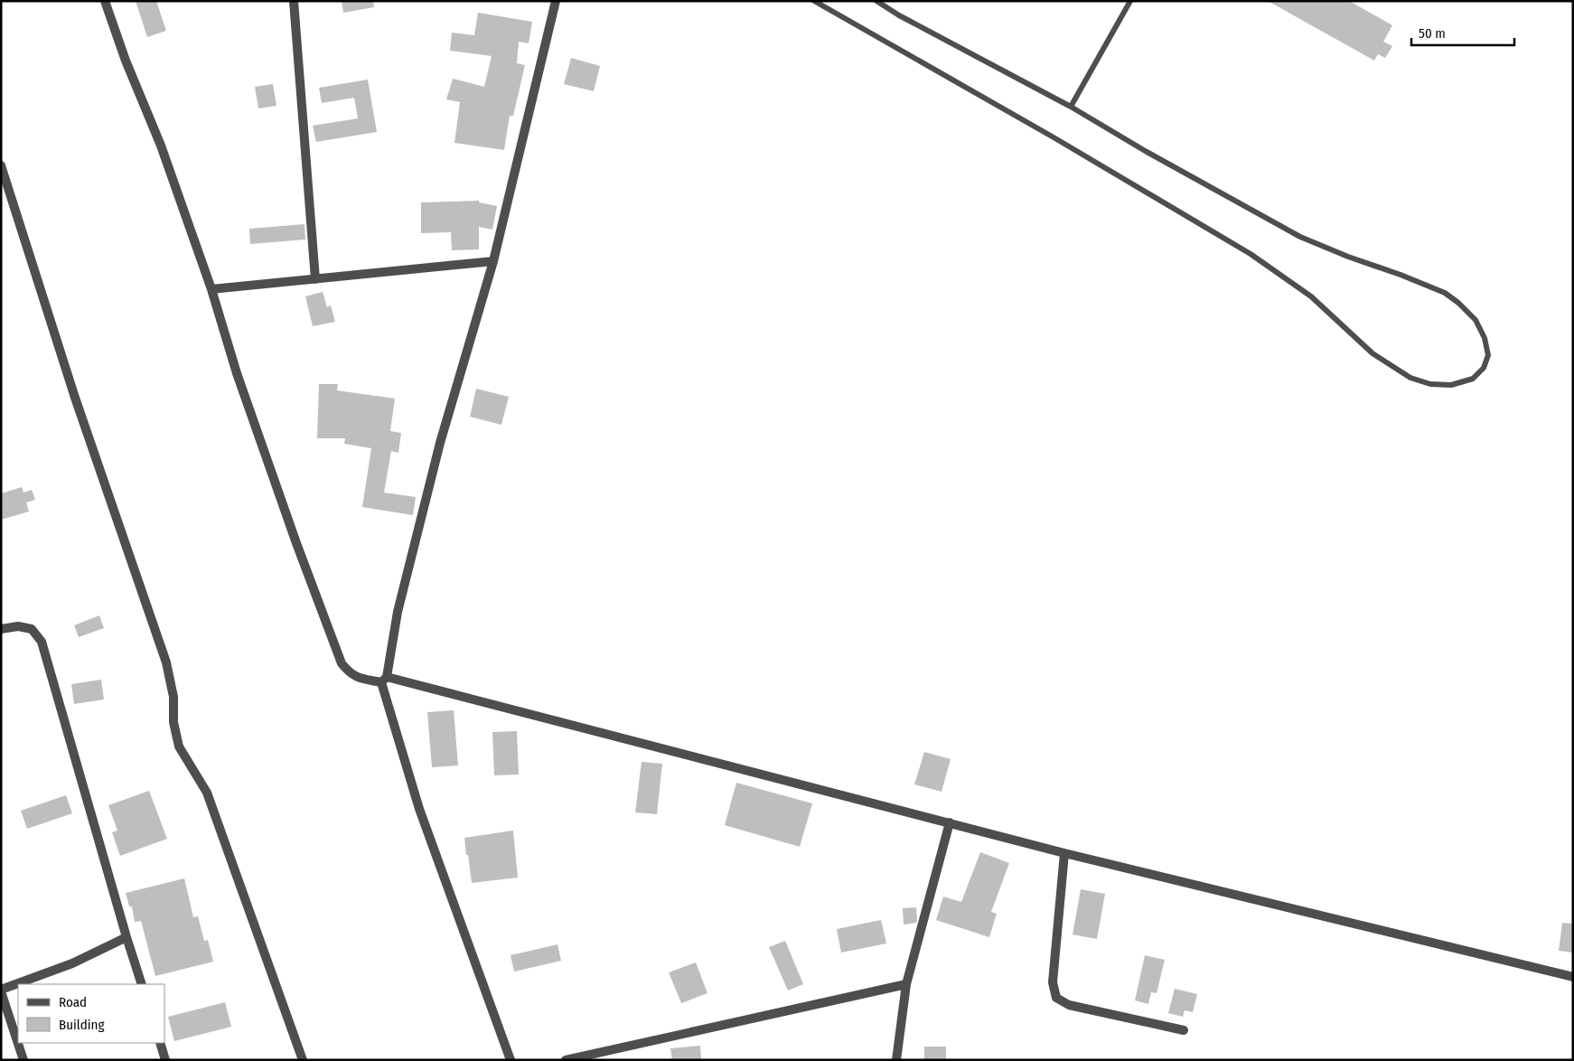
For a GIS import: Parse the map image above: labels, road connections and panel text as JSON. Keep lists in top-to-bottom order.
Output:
{
  "legend": ["Road", "Building"],
  "scale_bar": "50 m"
}
